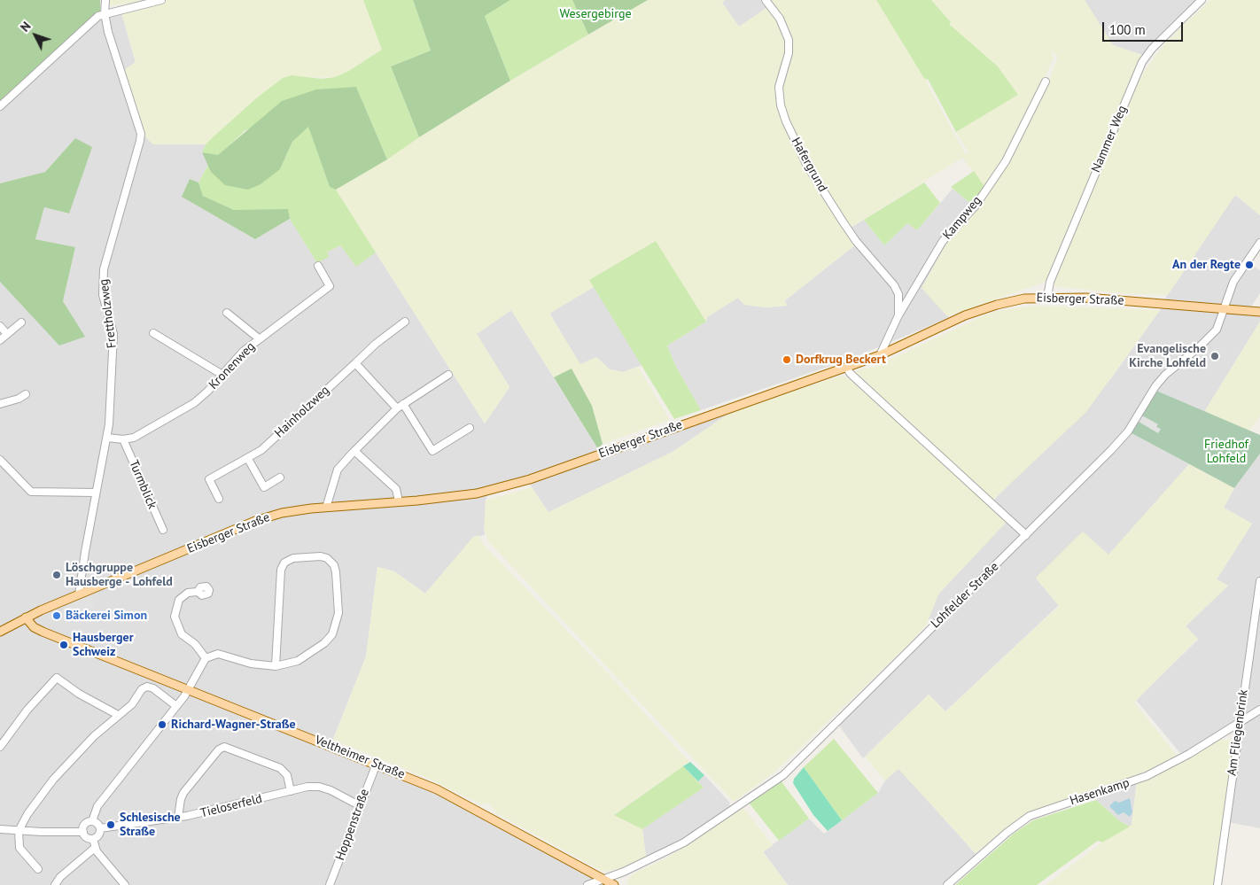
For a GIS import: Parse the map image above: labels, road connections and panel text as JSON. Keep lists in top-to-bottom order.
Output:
{
  "streets": {
    "main road": ["Eisberger Straße", "Veltheimer Straße"],
    "street": [
      "Nammer Weg",
      "Hafergrund",
      "Kampweg",
      "Frettholzweg",
      "Kronenweg",
      "Hainholzweg",
      "Turmblick",
      "Lohfelder Straße",
      "Am Fliegenbrink",
      "Hasenkamp",
      "Tieloserfeld",
      "Hoppenstraße"
    ]
  },
  "crossings": [
    ["Nammer Weg", "Eisberger Straße"],
    ["Hafergrund", "Kampweg"],
    ["Kampweg", "Eisberger Straße"],
    ["Eisberger Straße", "Frettholzweg"],
    ["Eisberger Straße", "Lohfelder Straße"],
    ["Eisberger Straße", "Veltheimer Straße"],
    ["Frettholzweg", "Kronenweg"],
    ["Kronenweg", "Turmblick"],
    ["Lohfelder Straße", "Veltheimer Straße"],
    ["Am Fliegenbrink", "Hasenkamp"],
    ["Veltheimer Straße", "Hoppenstraße"],
    ["Tieloserfeld", "Hoppenstraße"]
  ],
  "parks": ["Wesergebirge", "Friedhof Lohfeld"],
  "places": [
    "An der Regte",
    "Evangelische Kirche Lohfeld",
    "Dorfkrug Beckert",
    "Löschgruppe Hausberge - Lohfeld",
    "Bäckerei Simon",
    "Hausberger Schweiz",
    "Richard-Wagner-Straße",
    "Schlesische Straße"
  ],
  "scale_bar": "100 m",
  "north": "top left"
}
